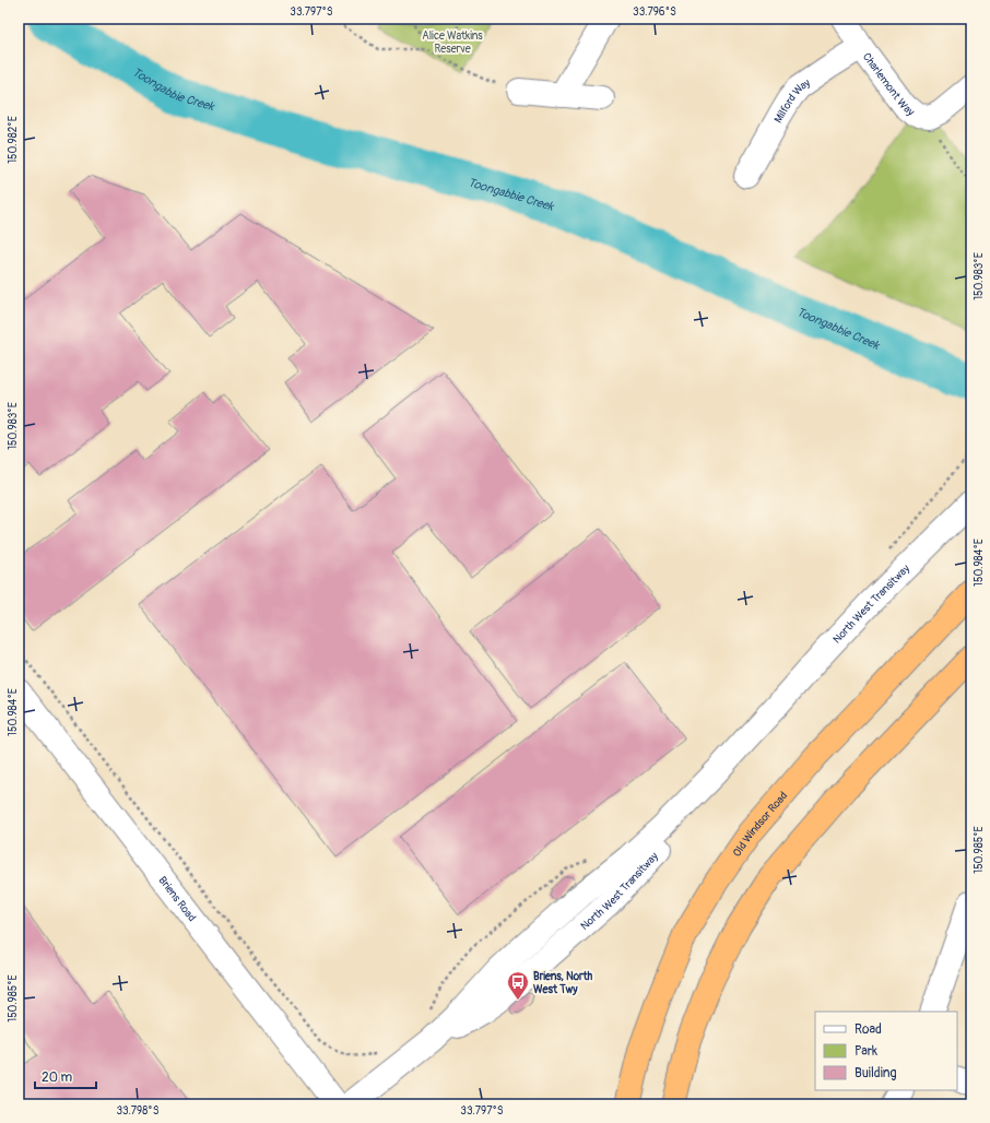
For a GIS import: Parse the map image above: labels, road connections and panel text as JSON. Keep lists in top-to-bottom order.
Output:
{
  "streets": {
    "highway": ["Old Windsor Road"],
    "street": [
      "Charlemont Way",
      "Milford Way",
      "North West Transitway",
      "Briens Road"
    ]
  },
  "crossings": [
    ["Charlemont Way", "Milford Way"]
  ],
  "water": ["Toongabbie Creek"],
  "parks": ["Alice Watkins Reserve"],
  "places": {
    "bus stop": ["Briens, North West Twy"]
  },
  "legend": ["Road", "Park", "Building"],
  "scale_bar": "20 m",
  "coordinates": [
    "33.797°S",
    "33.796°S",
    "150.982°E",
    "150.983°E",
    "150.984°E",
    "150.985°E",
    "33.798°S"
  ]
}
